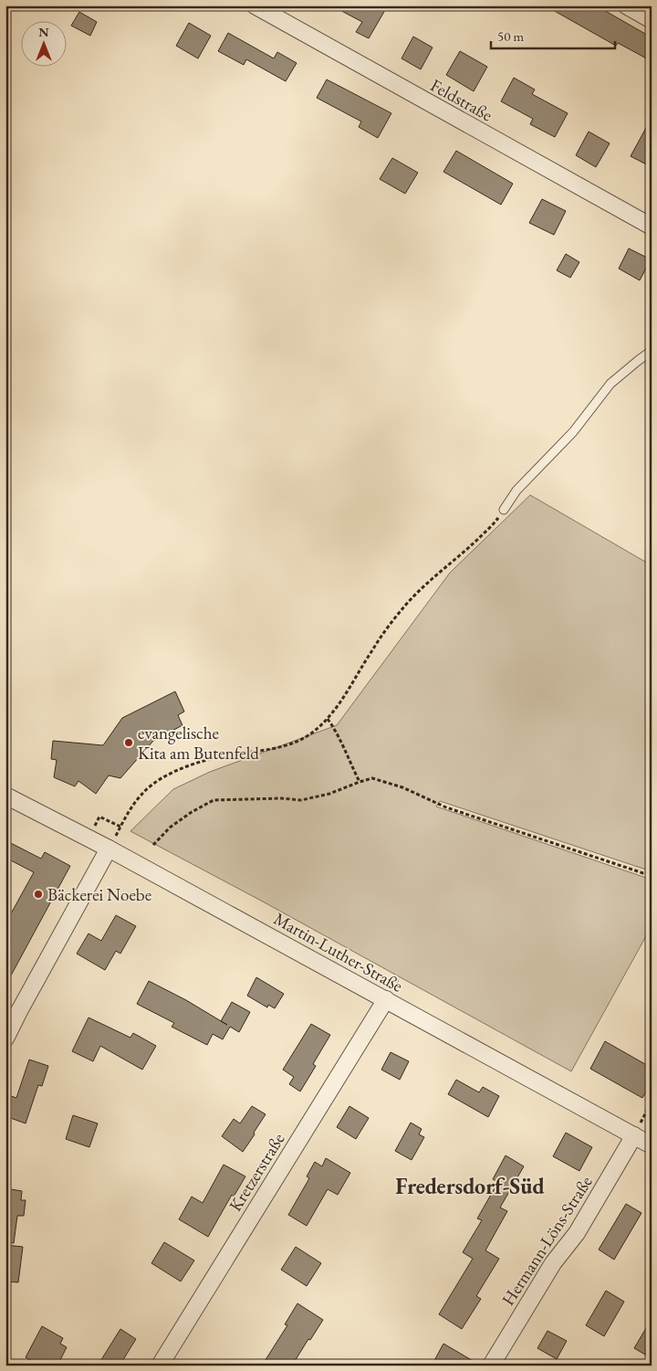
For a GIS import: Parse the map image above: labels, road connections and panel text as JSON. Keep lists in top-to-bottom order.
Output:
{
  "streets": {
    "street": [
      "Feldstraße",
      "Martin-Luther-Straße",
      "Kretzerstraße",
      "Hermann-Löns-Straße"
    ]
  },
  "crossings": [
    ["Martin-Luther-Straße", "Kretzerstraße"],
    ["Martin-Luther-Straße", "Hermann-Löns-Straße"]
  ],
  "districts": ["Fredersdorf-Süd"],
  "places": ["evangelische Kita am Butenfeld", "Bäckerei Noebe"],
  "scale_bar": "50 m",
  "north": "top"
}
